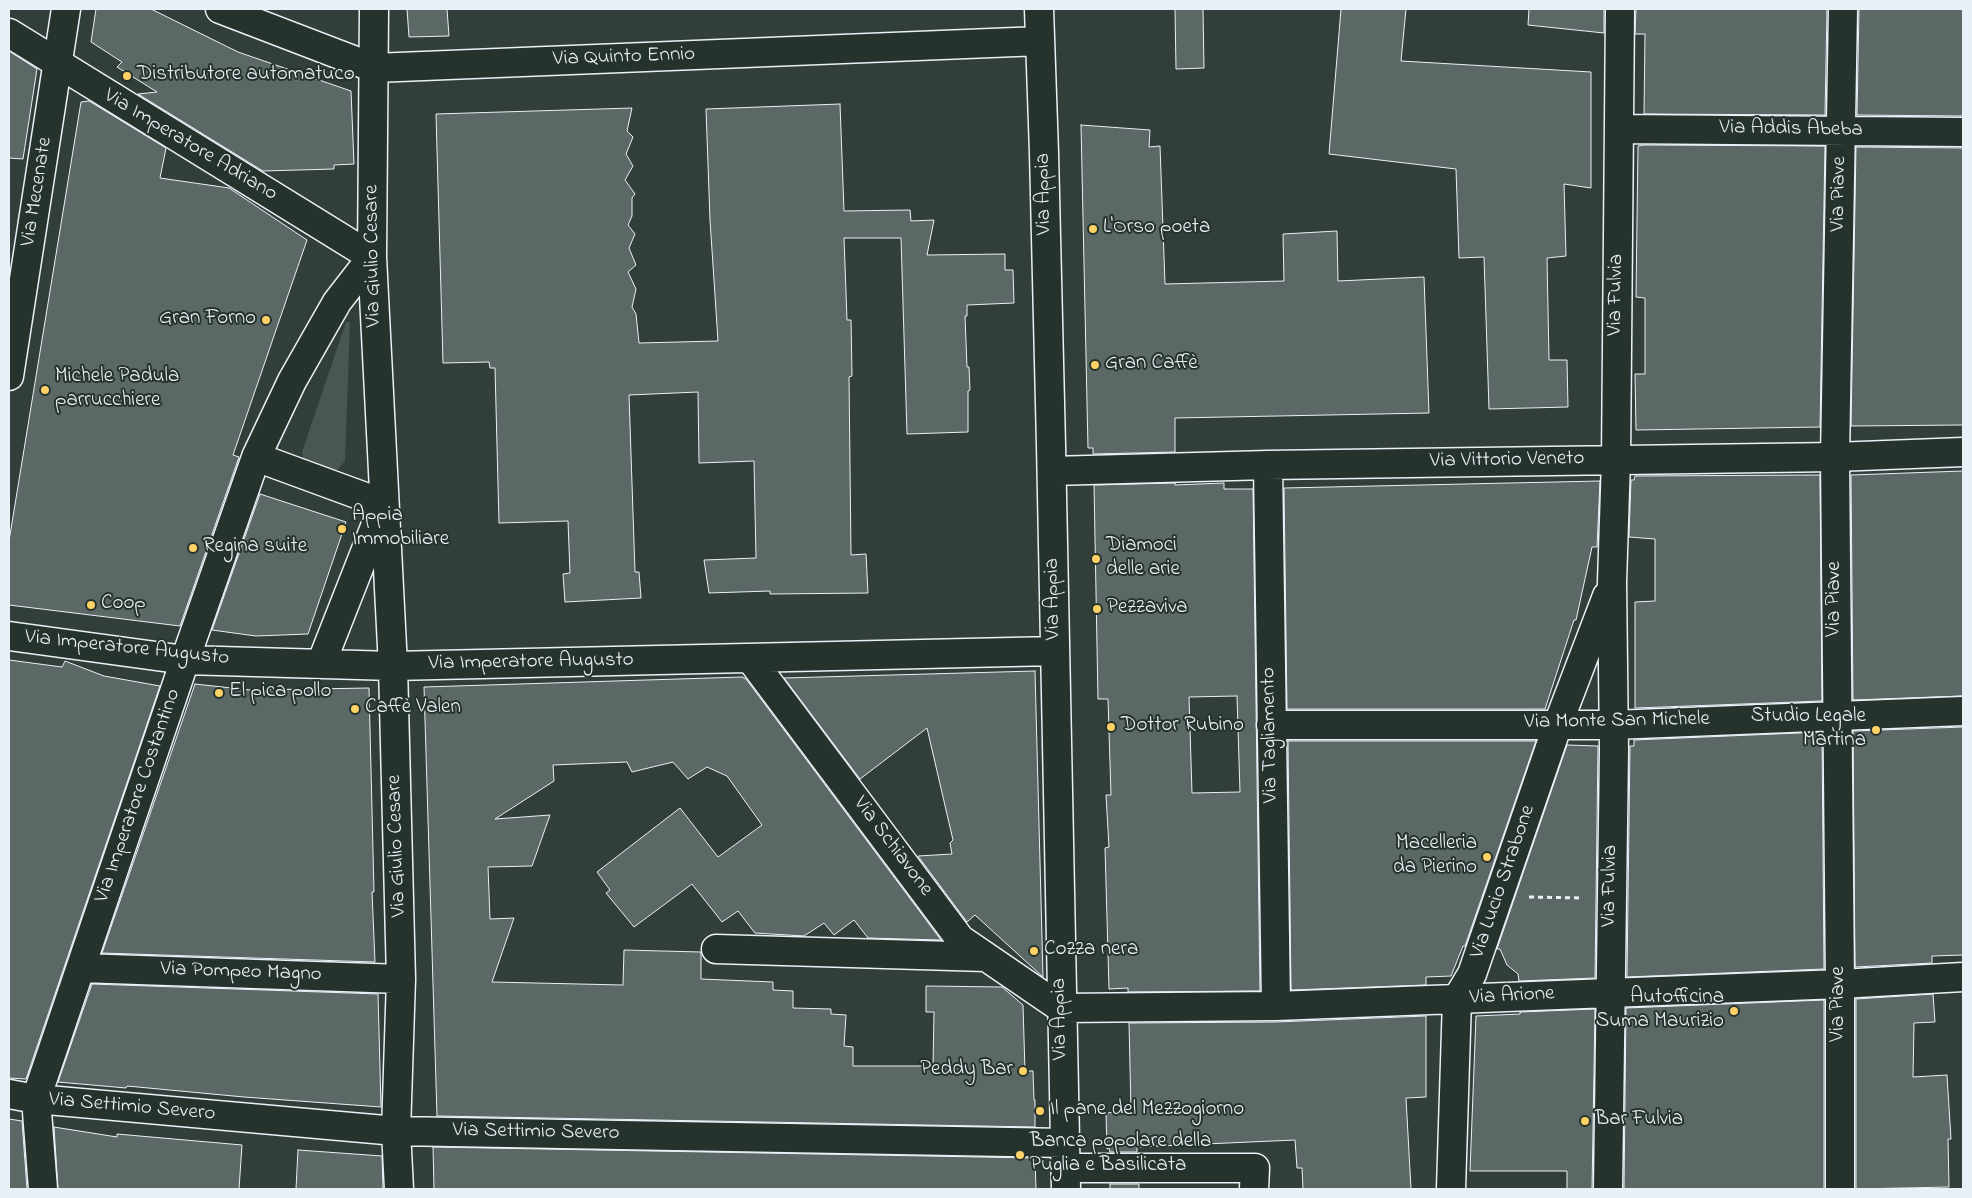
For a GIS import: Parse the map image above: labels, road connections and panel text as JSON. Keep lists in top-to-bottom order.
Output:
{
  "streets": {
    "street": [
      "Via Quinto Ennio",
      "Via Addis Abeba",
      "Via Imperatore Adriano",
      "Via Mecenate",
      "Via Appia",
      "Via Piave",
      "Via Giulio Cesare",
      "Via Fulvia",
      "Via Vittorio Veneto",
      "Via Imperatore Augusto",
      "Via Monte San Michele",
      "Via Tagliamento",
      "Via Imperatore Costantino",
      "Via Schiavone",
      "Via Lucio Strabone",
      "Via Pompeo Magno",
      "Via Arione",
      "Via Settimio Severo"
    ]
  },
  "crossings": [
    ["Via Quinto Ennio", "Via Appia"],
    ["Via Quinto Ennio", "Via Giulio Cesare"],
    ["Via Addis Abeba", "Via Piave"],
    ["Via Addis Abeba", "Via Fulvia"],
    ["Via Imperatore Adriano", "Via Mecenate"],
    ["Via Imperatore Adriano", "Via Giulio Cesare"],
    ["Via Imperatore Adriano", "Via Imperatore Costantino"],
    ["Via Appia", "Via Vittorio Veneto"],
    ["Via Appia", "Via Imperatore Augusto"],
    ["Via Appia", "Via Schiavone"],
    ["Via Appia", "Via Arione"],
    ["Via Appia", "Via Settimio Severo"],
    ["Via Piave", "Via Vittorio Veneto"],
    ["Via Piave", "Via Monte San Michele"],
    ["Via Piave", "Via Arione"],
    ["Via Giulio Cesare", "Via Imperatore Augusto"],
    ["Via Giulio Cesare", "Via Imperatore Costantino"],
    ["Via Giulio Cesare", "Via Pompeo Magno"],
    ["Via Giulio Cesare", "Via Settimio Severo"],
    ["Via Fulvia", "Via Vittorio Veneto"],
    ["Via Fulvia", "Via Monte San Michele"],
    ["Via Fulvia", "Via Lucio Strabone"],
    ["Via Fulvia", "Via Arione"],
    ["Via Vittorio Veneto", "Via Tagliamento"],
    ["Via Imperatore Augusto", "Via Imperatore Costantino"],
    ["Via Imperatore Augusto", "Via Schiavone"],
    ["Via Monte San Michele", "Via Tagliamento"],
    ["Via Monte San Michele", "Via Lucio Strabone"],
    ["Via Tagliamento", "Via Arione"],
    ["Via Imperatore Costantino", "Via Pompeo Magno"],
    ["Via Imperatore Costantino", "Via Settimio Severo"],
    ["Via Schiavone", "Via Arione"],
    ["Via Lucio Strabone", "Via Arione"]
  ],
  "places": [
    "Distributore automatuco",
    "L'Orso poeta",
    "Gran Forno",
    "Gran Caffè",
    "Michele Padula parrucchiere",
    "Appia Immobiliare",
    "Regina suite",
    "Diamoci delle arie",
    "Coop",
    "Pezzaviva",
    "El pica pollo",
    "Caffè Valen",
    "Dottor Rubino",
    "Studio Legale Martina",
    "Macelleria da Pierino",
    "Cozza nera",
    "Autofficina Suma Maurizio",
    "Peddy Bar",
    "Il pane del Mezzogiorno",
    "Bar Fulvia",
    "Banca popolare della Puglia e Basilicata"
  ]
}
